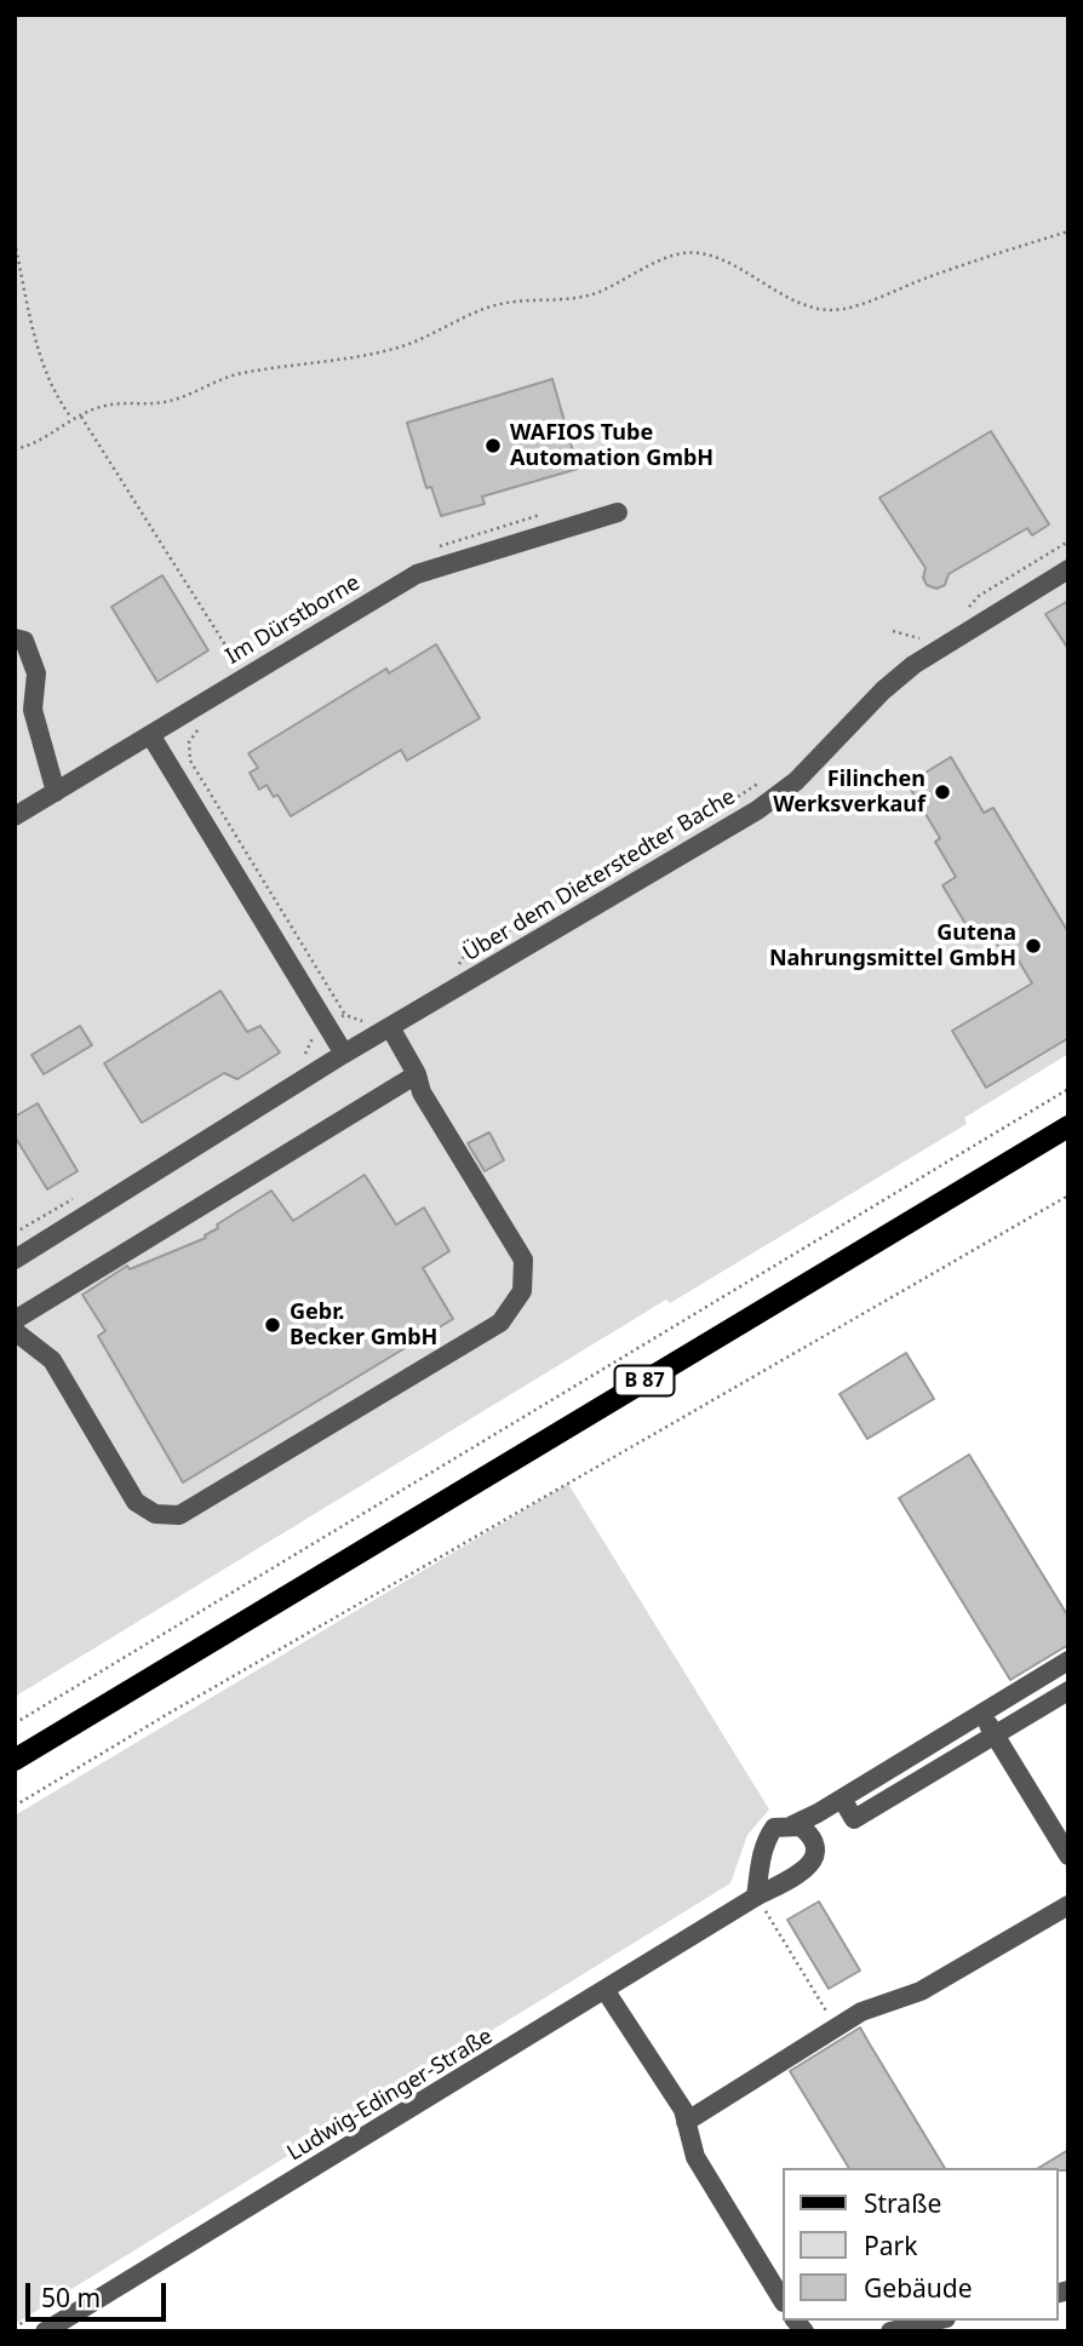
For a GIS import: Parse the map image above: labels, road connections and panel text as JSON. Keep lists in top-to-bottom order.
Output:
{
  "streets": {
    "main road": ["B 87"],
    "street": ["Im Dürstborne", "Über dem Dieterstedter Bache", "Ludwig-Edinger-Straße"]
  },
  "places": [
    "WAFIOS Tube Automation GmbH",
    "Filinchen Werksverkauf",
    "Gutena Nahrungsmittel GmbH",
    "Gebr. Becker GmbH"
  ],
  "legend": ["Straße", "Park", "Gebäude"],
  "scale_bar": "50 m"
}
